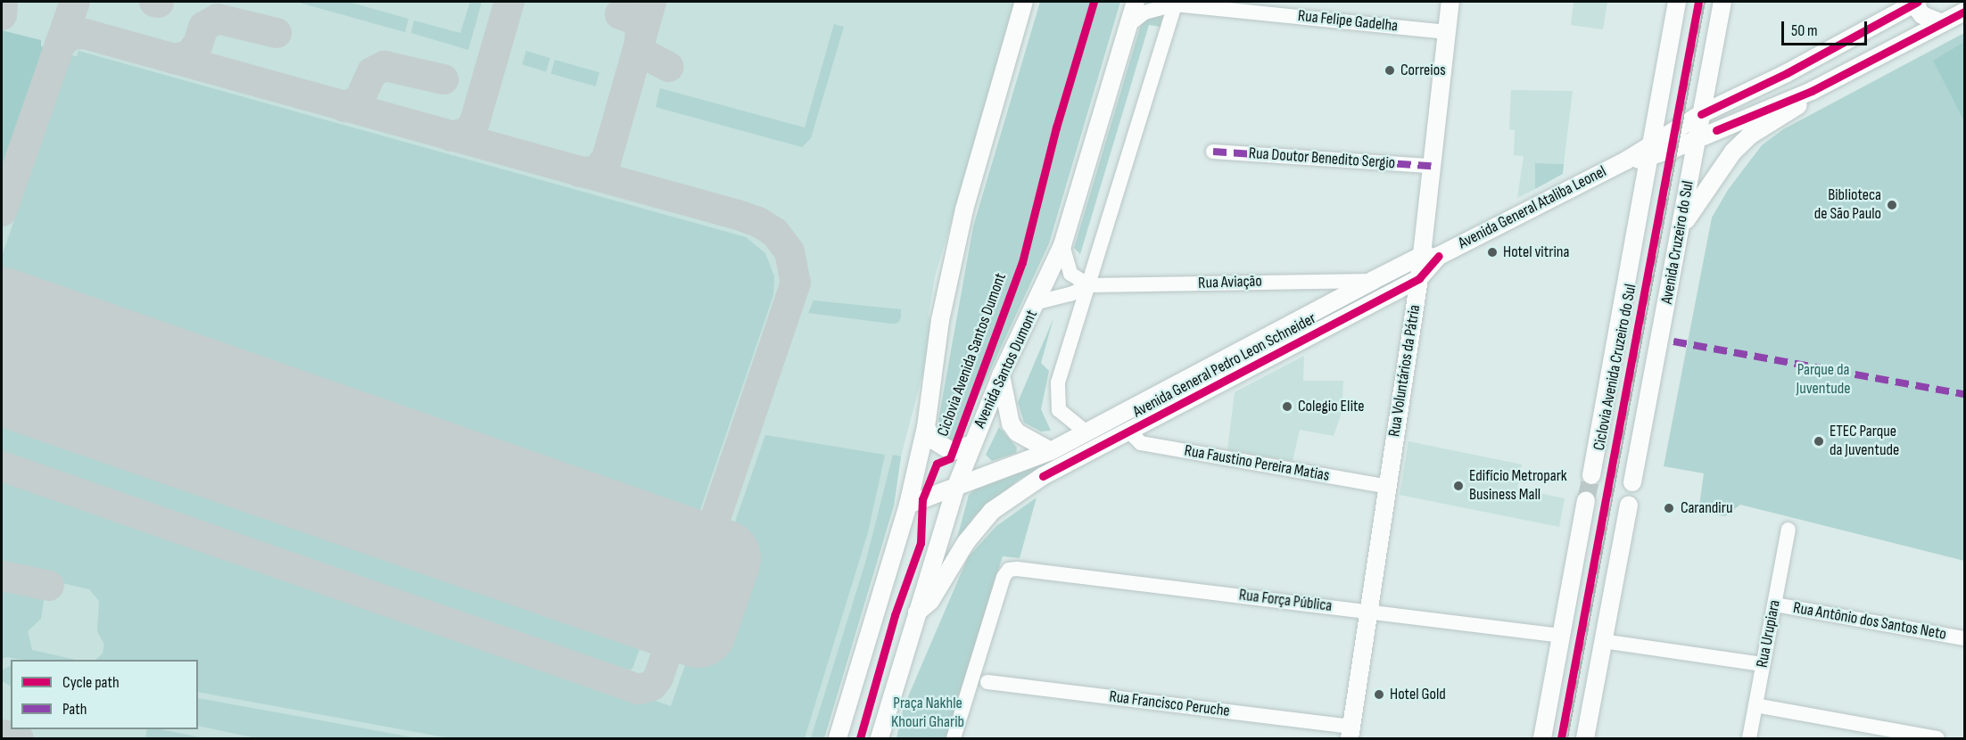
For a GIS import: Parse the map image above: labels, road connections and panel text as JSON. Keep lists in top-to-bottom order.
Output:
{
  "streets": {
    "main road": [
      "Avenida General Ataliba Leonel",
      "Avenida Cruzeiro do Sul",
      "Avenida General Pedro Leon Schneider",
      "Avenida Santos Dumont",
      "Rua Voluntários da Pátria"
    ],
    "street": [
      "Rua Felipe Gadelha",
      "Rua Doutor Benedito Sergio",
      "Rua Aviação",
      "Rua Faustino Pereira Matias",
      "Rua Força Pública",
      "Rua Antônio dos Santos Neto",
      "Rua Urupiara",
      "Rua Francisco Peruche"
    ],
    "cycle path": ["Ciclovia Avenida Santos Dumont", "Ciclovia Avenida Cruzeiro do Sul"]
  },
  "crossings": [
    ["Rua Felipe Gadelha", "Avenida Santos Dumont"],
    ["Rua Felipe Gadelha", "Rua Voluntários da Pátria"],
    ["Rua Doutor Benedito Sergio", "Rua Voluntários da Pátria"],
    ["Avenida General Ataliba Leonel", "Avenida Cruzeiro do Sul"],
    ["Avenida General Ataliba Leonel", "Avenida General Pedro Leon Schneider"],
    ["Avenida General Ataliba Leonel", "Rua Voluntários da Pátria"],
    ["Rua Aviação", "Avenida General Pedro Leon Schneider"],
    ["Rua Aviação", "Avenida Santos Dumont"],
    ["Avenida General Pedro Leon Schneider", "Avenida Santos Dumont"],
    ["Avenida General Pedro Leon Schneider", "Rua Voluntários da Pátria"],
    ["Avenida General Pedro Leon Schneider", "Rua Faustino Pereira Matias"],
    ["Rua Voluntários da Pátria", "Rua Faustino Pereira Matias"],
    ["Rua Voluntários da Pátria", "Rua Força Pública"],
    ["Rua Voluntários da Pátria", "Rua Francisco Peruche"],
    ["Rua Antônio dos Santos Neto", "Rua Urupiara"]
  ],
  "parks": ["Parque da Juventude", "Praça Nakhle Khouri Gharib"],
  "places": [
    "Correios",
    "Biblioteca de São Paulo",
    "Hotel vitrina",
    "Colegio Elite",
    "ETEC Parque da Juventude",
    "Edifício Metropark Business Mall",
    "Carandiru",
    "Hotel Gold"
  ],
  "legend": ["Cycle path", "Path"],
  "scale_bar": "50 m"
}
